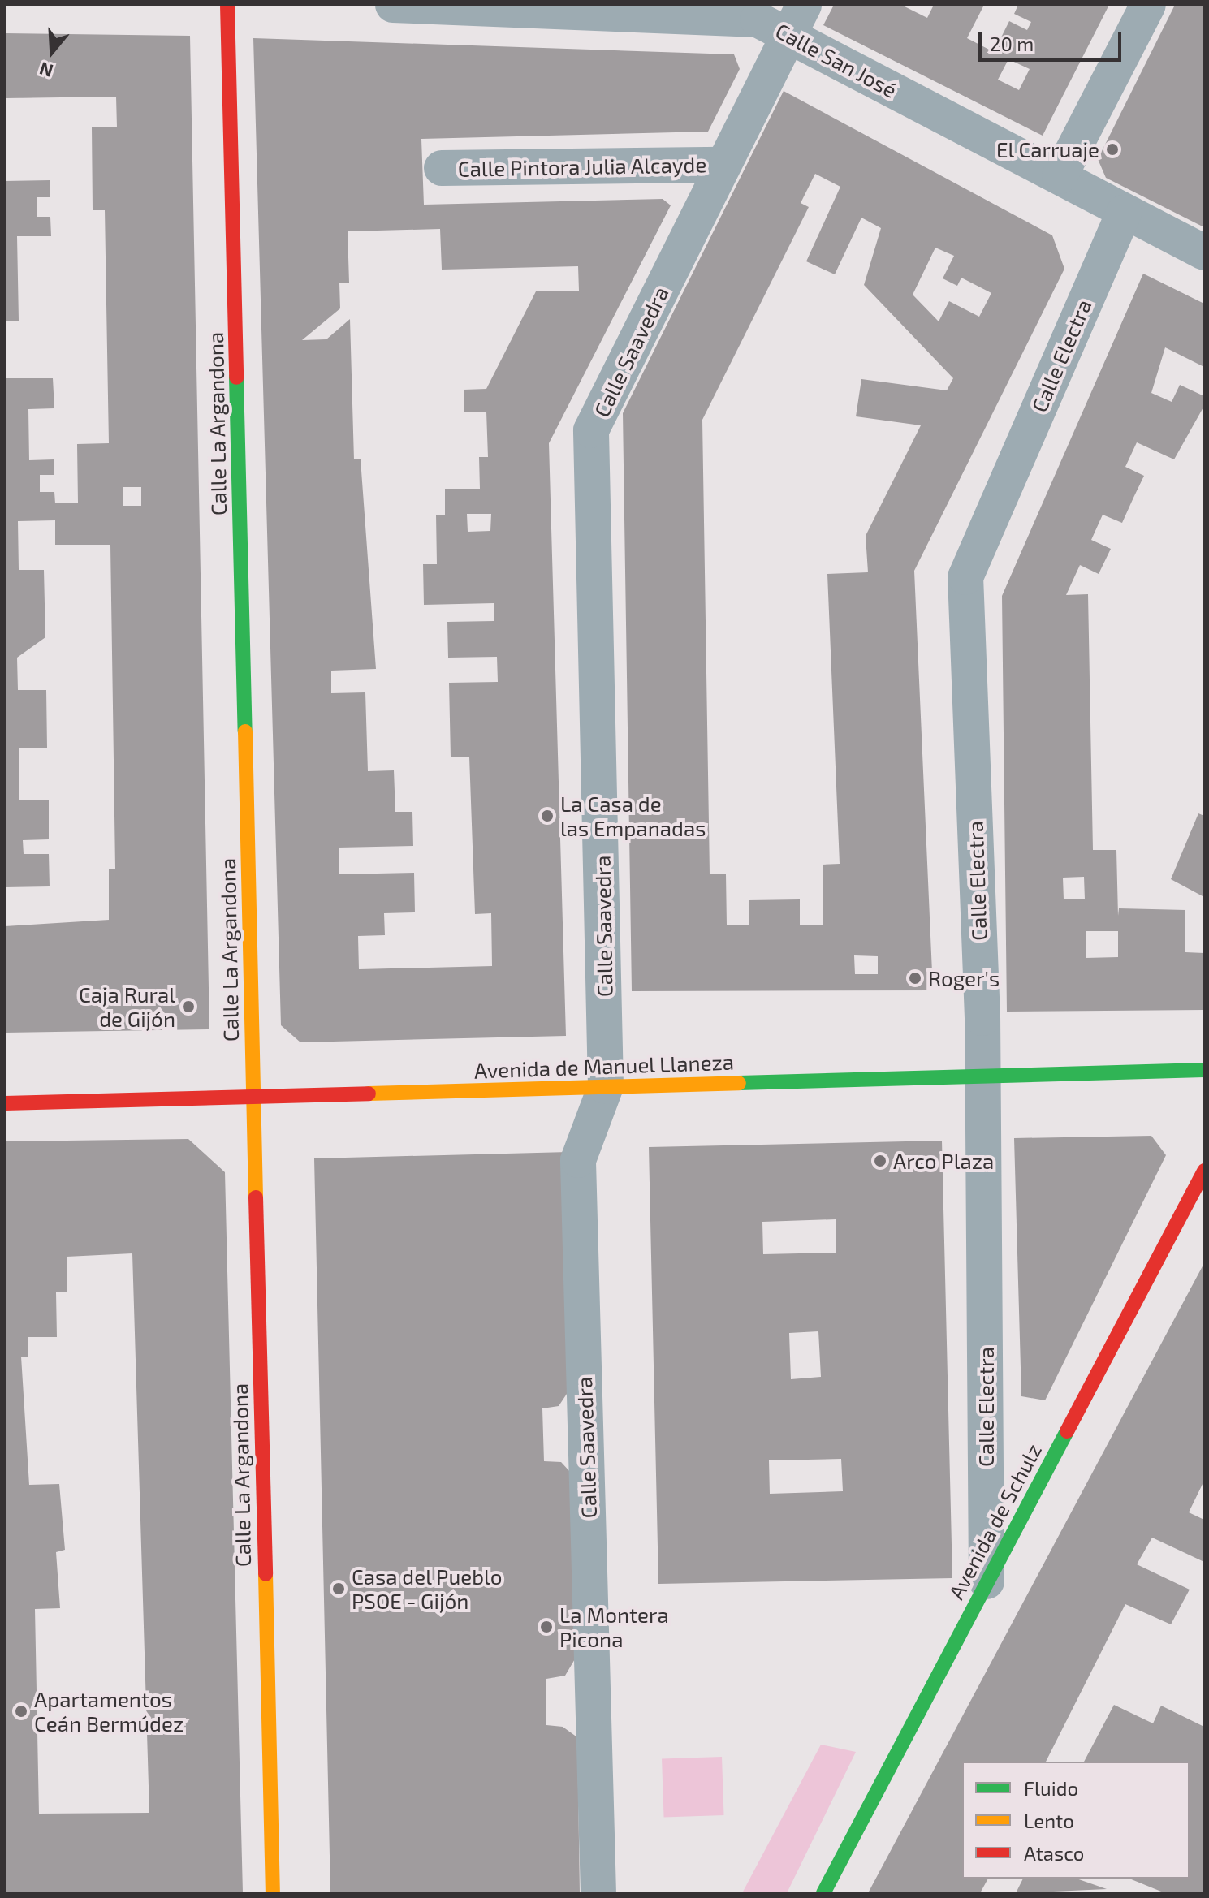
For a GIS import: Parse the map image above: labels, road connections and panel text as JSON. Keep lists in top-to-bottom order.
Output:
{
  "streets": {
    "street": [
      "Calle San José",
      "Calle Pintora Julia Alcayde",
      "Calle Saavedra",
      "Calle Electra",
      "Calle La Argandona",
      "Avenida de Manuel Llaneza",
      "Avenida de Schulz"
    ]
  },
  "crossings": [
    ["Calle San José", "Calle Saavedra"],
    ["Calle San José", "Calle Electra"],
    ["Calle Pintora Julia Alcayde", "Calle Saavedra"],
    ["Calle Saavedra", "Avenida de Manuel Llaneza"],
    ["Calle Electra", "Avenida de Manuel Llaneza"],
    ["Calle Electra", "Avenida de Schulz"],
    ["Calle La Argandona", "Avenida de Manuel Llaneza"]
  ],
  "places": [
    "El Carruaje",
    "La Casa de las Empanadas",
    "Roger's",
    "Caja Rural de Gijón",
    "Arco Plaza",
    "Casa del Pueblo PSOE - Gijón",
    "La Montera Picona",
    "Apartamentos Ceán Bermúdez"
  ],
  "legend": ["Fluido", "Lento", "Atasco"],
  "scale_bar": "20 m",
  "north": "bottom"
}
